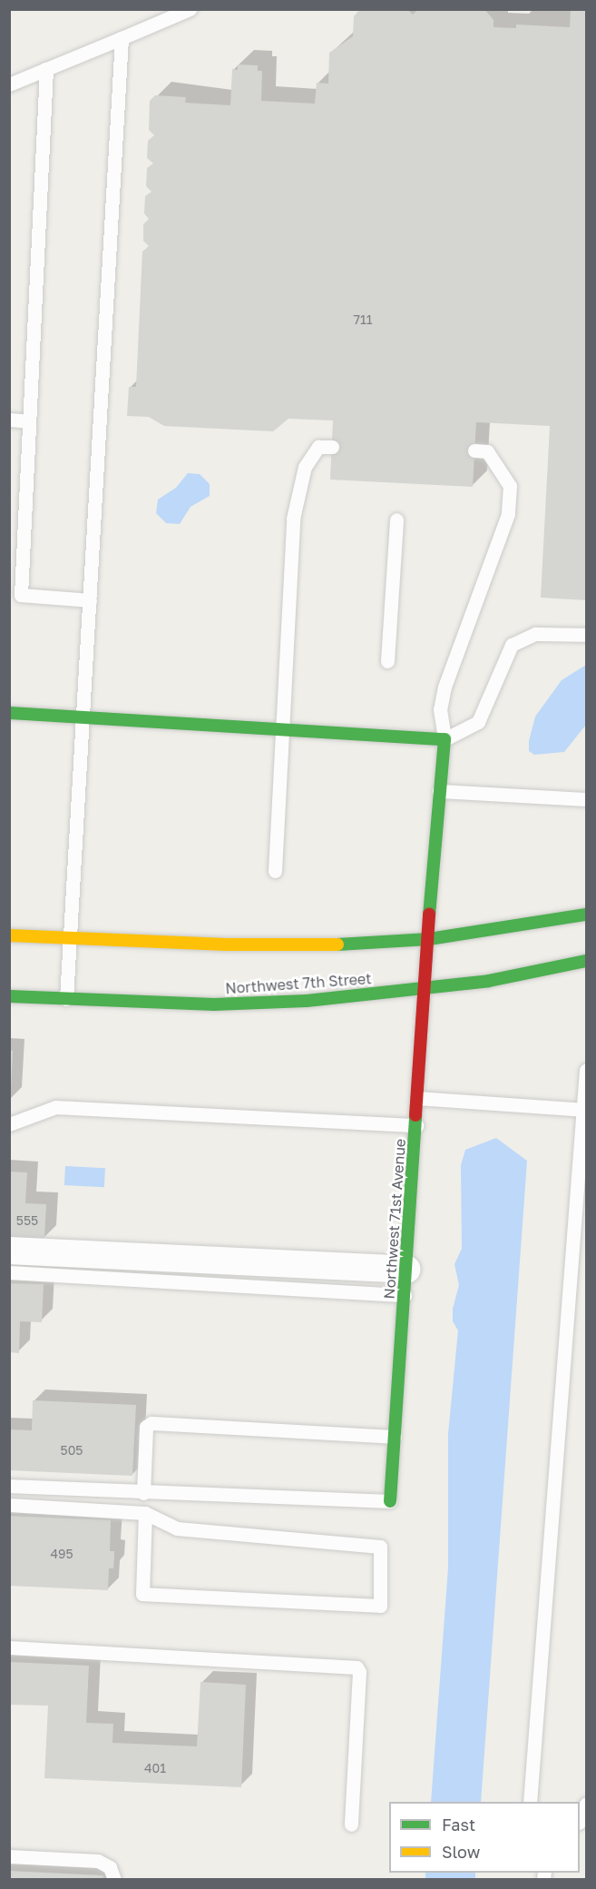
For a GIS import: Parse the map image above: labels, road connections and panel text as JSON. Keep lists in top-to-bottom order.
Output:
{
  "streets": {
    "street": ["Northwest 7th Street", "Northwest 71st Avenue"]
  },
  "crossings": [
    ["Northwest 7th Street", "Northwest 71st Avenue"]
  ],
  "house_numbers": [
    "711",
    "555",
    "505",
    "495",
    "401"
  ],
  "legend": ["Fast", "Slow"]
}
